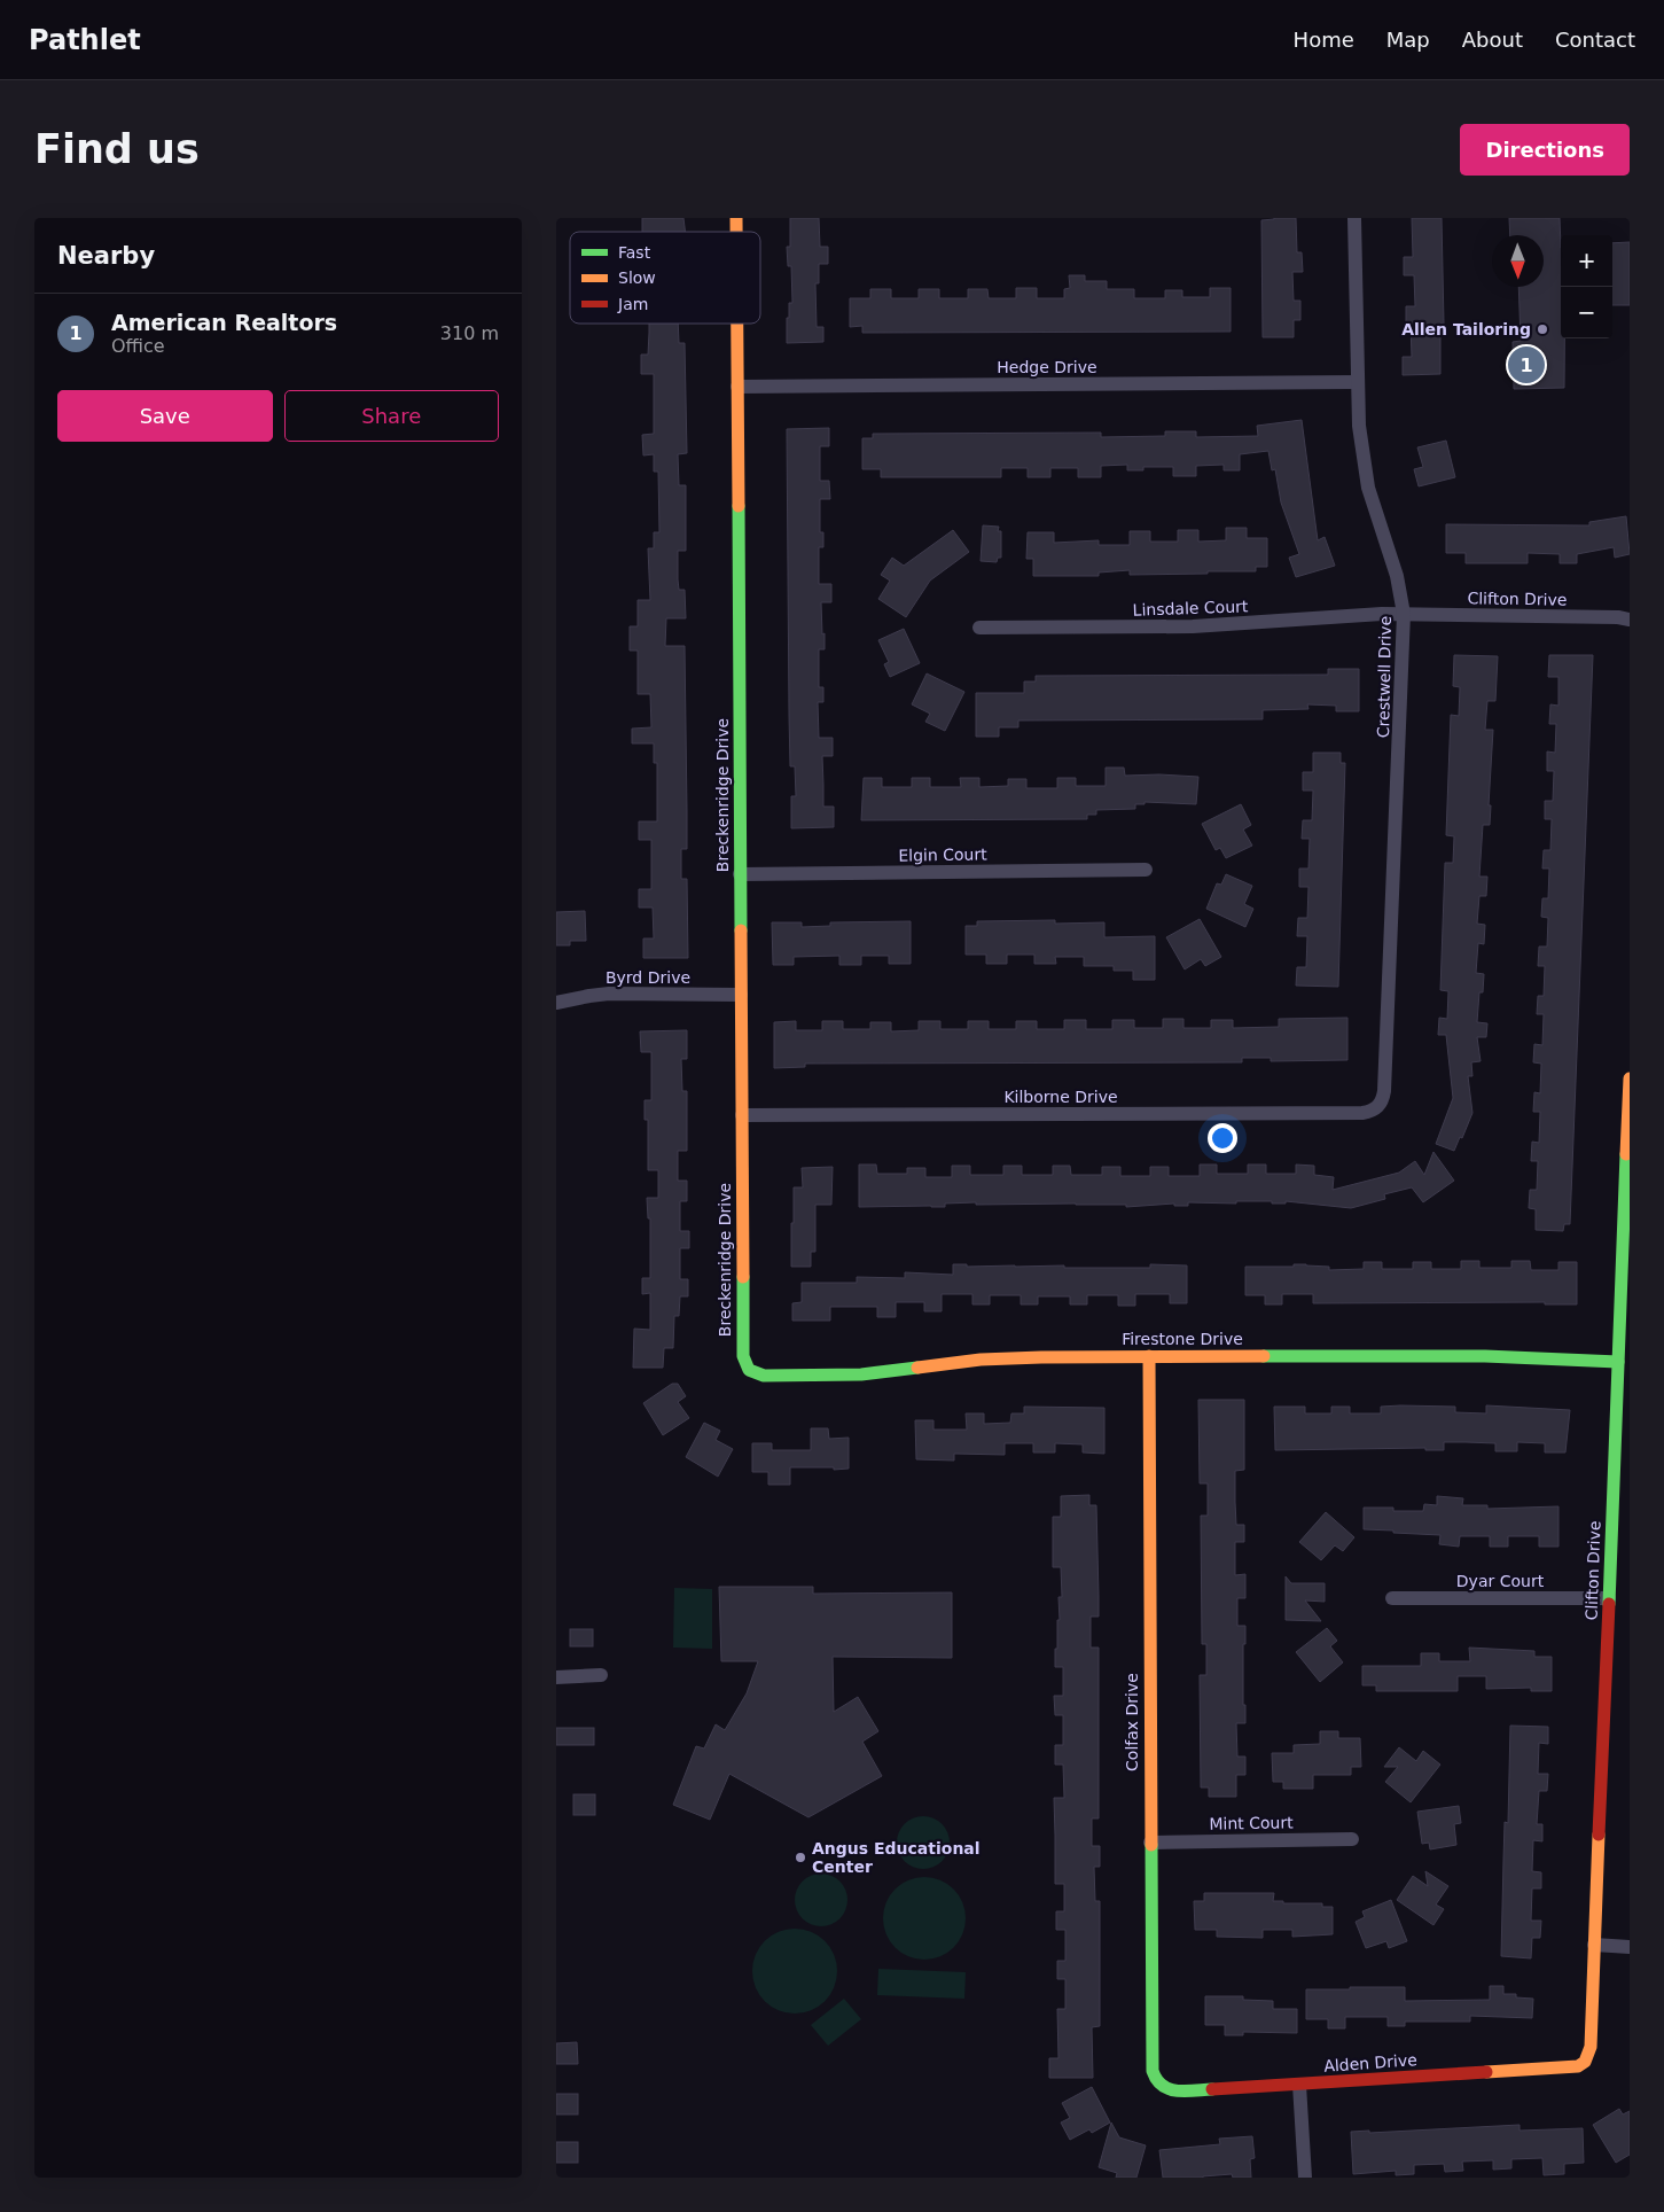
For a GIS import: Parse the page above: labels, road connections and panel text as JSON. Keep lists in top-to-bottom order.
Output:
{
  "streets": {
    "street": [
      "Hedge Drive",
      "Clifton Drive",
      "Linsdale Court",
      "Crestwell Drive",
      "Breckenridge Drive",
      "Elgin Court",
      "Byrd Drive",
      "Kilborne Drive",
      "Firestone Drive",
      "Dyar Court",
      "Colfax Drive",
      "Mint Court",
      "Alden Drive"
    ]
  },
  "crossings": [
    ["Hedge Drive", "Crestwell Drive"],
    ["Hedge Drive", "Breckenridge Drive"],
    ["Clifton Drive", "Linsdale Court"],
    ["Clifton Drive", "Crestwell Drive"],
    ["Clifton Drive", "Firestone Drive"],
    ["Clifton Drive", "Dyar Court"],
    ["Clifton Drive", "Alden Drive"],
    ["Linsdale Court", "Crestwell Drive"],
    ["Crestwell Drive", "Kilborne Drive"],
    ["Breckenridge Drive", "Elgin Court"],
    ["Breckenridge Drive", "Byrd Drive"],
    ["Breckenridge Drive", "Kilborne Drive"],
    ["Breckenridge Drive", "Firestone Drive"],
    ["Firestone Drive", "Colfax Drive"],
    ["Colfax Drive", "Mint Court"],
    ["Colfax Drive", "Alden Drive"]
  ],
  "places": ["Allen Tailoring", "Angus Educational Center"],
  "legend": ["Fast", "Slow", "Jam"],
  "north": "bottom",
  "page": {
    "header": "Pathlet",
    "nav": [
      "Home",
      "Map",
      "About",
      "Contact"
    ],
    "buttons": [
      "Directions",
      ["Save", "Share"]
    ],
    "title": "Find us",
    "heading": "Nearby",
    "map_buttons": ["+", "−"],
    "list": [
      {
        "mark": "1",
        "name": "American Realtors",
        "note": "Office",
        "value": "310 m"
      }
    ],
    "pins": "1"
  }
}
